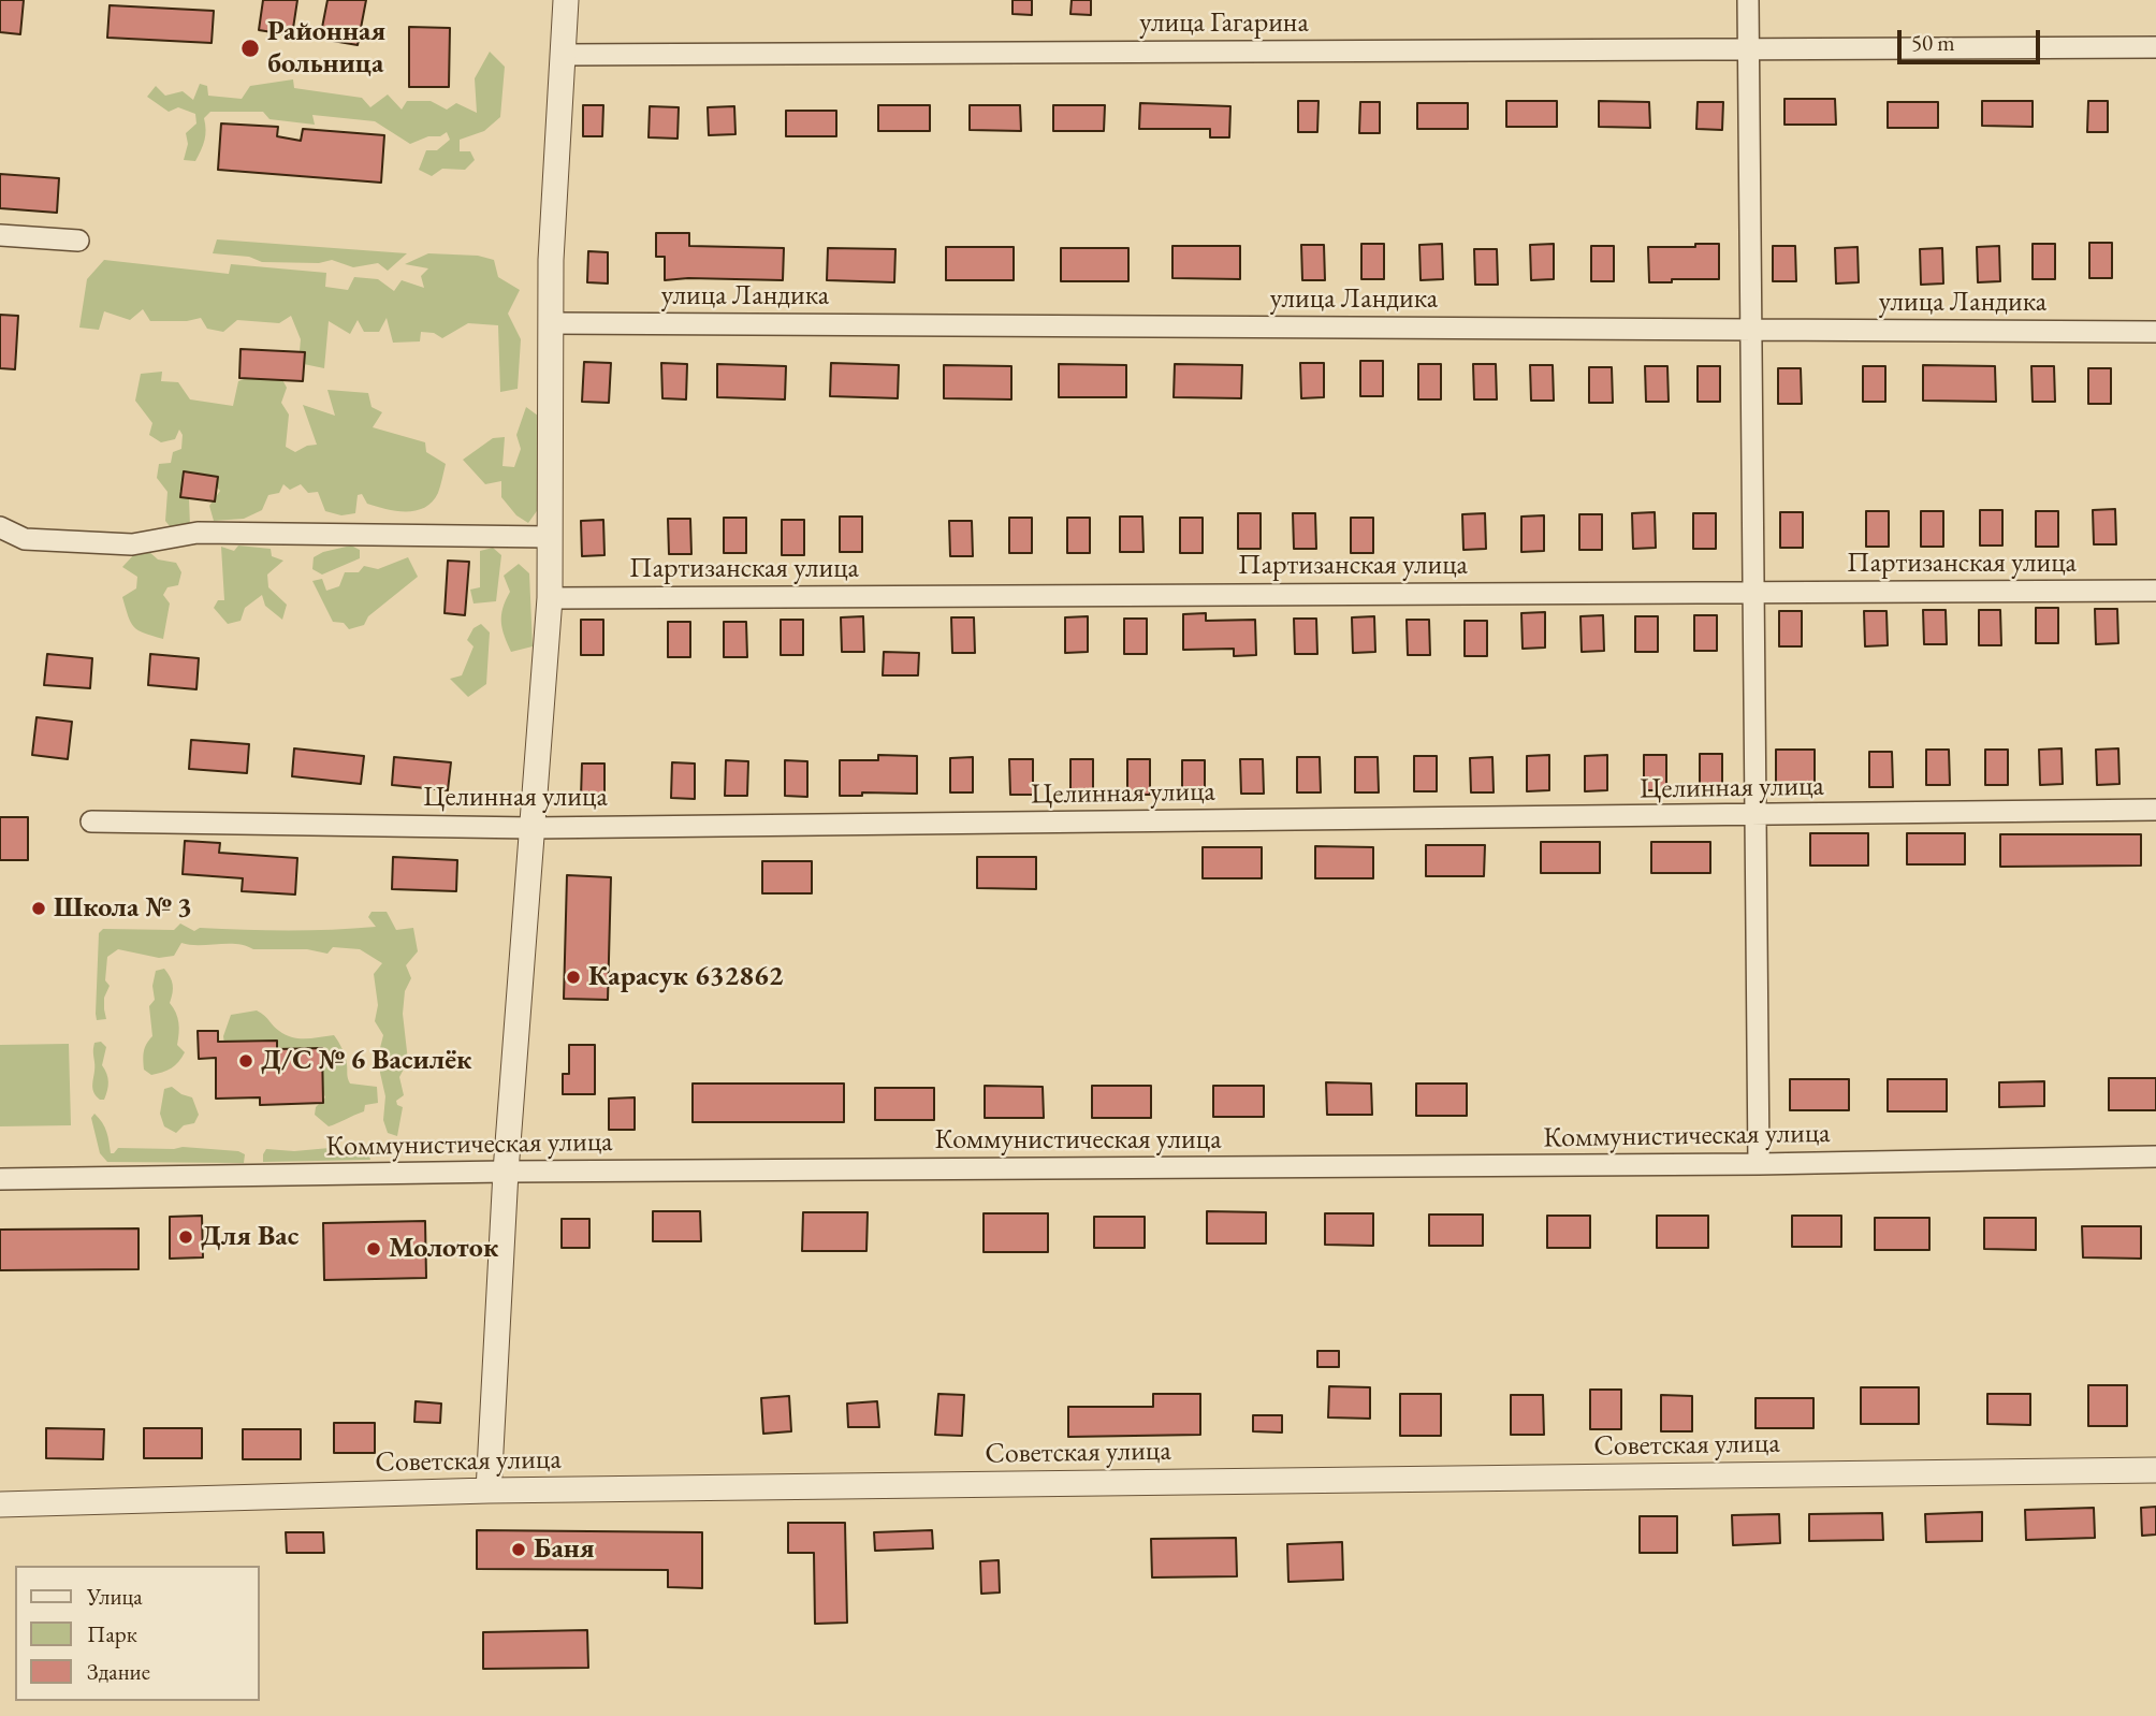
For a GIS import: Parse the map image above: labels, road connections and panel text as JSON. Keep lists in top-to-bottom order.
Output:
{
  "streets": {
    "street": [
      "улица Гагарина",
      "улица Ландика",
      "Партизанская улица",
      "Целинная улица",
      "Коммунистическая улица",
      "Советская улица"
    ]
  },
  "places": [
    "Районная больница",
    "Школа № 3",
    "Карасук 632862",
    "Д/С № 6 Василёк",
    "Для Вас",
    "Молоток",
    "Баня"
  ],
  "legend": ["Улица", "Парк", "Здание"],
  "scale_bar": "50 m"
}
